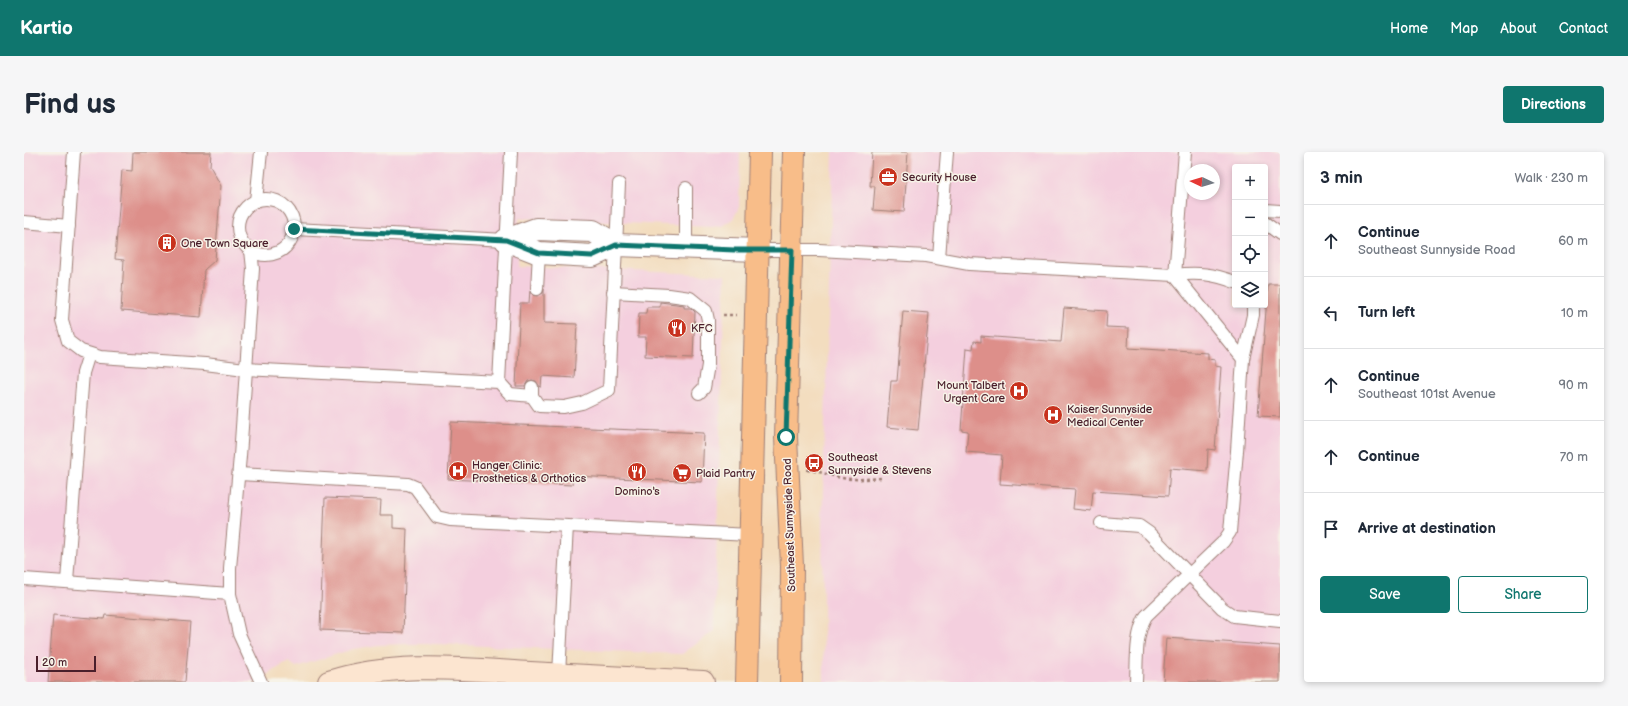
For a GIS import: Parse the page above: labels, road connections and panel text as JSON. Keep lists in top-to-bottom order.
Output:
{
  "streets": {
    "main road": ["Southeast Sunnyside Road"]
  },
  "places": {
    "office": ["Security House"],
    "building": ["One Town Square"],
    "restaurant": ["KFC", "Domino's"],
    "hospital": ["Mount Talbert Urgent Care", "Kaiser Sunnyside Medical Center", "Hanger Clinic: Prosthetics & Orthotics"],
    "bus stop": ["Southeast Sunnyside & Stevens"],
    "supermarket": ["Plaid Pantry"]
  },
  "scale_bar": "20 m",
  "north": "left",
  "page": {
    "header": "Kartio",
    "nav": [
      "Home",
      "Map",
      "About",
      "Contact"
    ],
    "buttons": [
      "Directions",
      ["Save", "Share"]
    ],
    "title": "Find us",
    "heading": ["3 min", "Walk · 230 m"],
    "map_buttons": ["+", "−"],
    "list": [
      ["Continue", "Southeast Sunnyside Road", "60 m"],
      ["Turn left", "10 m"],
      ["Continue", "Southeast 101st Avenue", "90 m"],
      ["Continue", "70 m"],
      "Arrive at destination"
    ],
    "scale": "20 m"
  }
}
